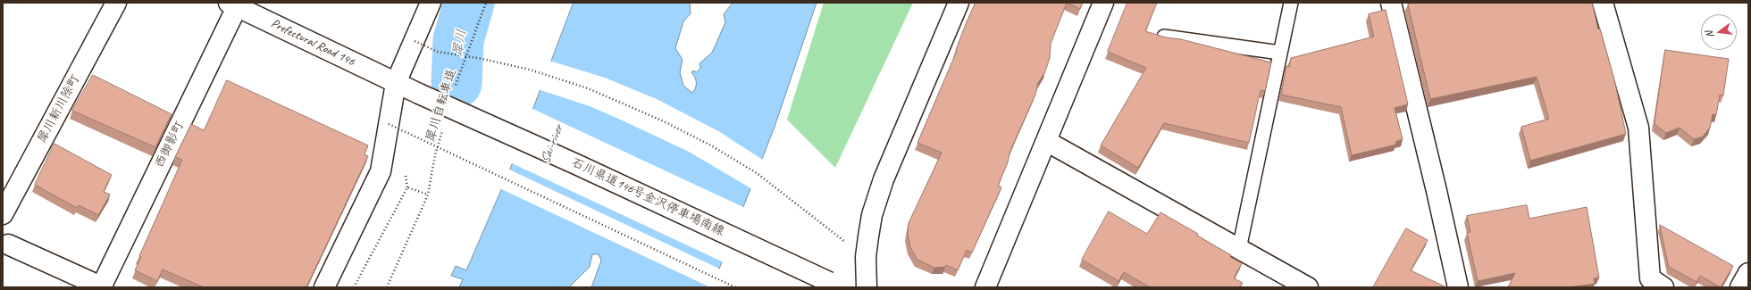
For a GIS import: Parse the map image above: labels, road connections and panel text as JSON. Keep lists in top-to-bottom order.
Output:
{
  "streets": {
    "street": [
      "Prefectural Road 146",
      "犀川新川除町",
      "西御影町",
      "石川県道146号金沢停車場南線"
    ],
    "path": ["犀川自転車道"]
  },
  "crossings": [
    ["Prefectural Road 146", "西御影町"],
    ["Prefectural Road 146", "石川県道146号金沢停車場南線"]
  ],
  "water": ["犀川", "Sai-river"],
  "north": "left"
}
